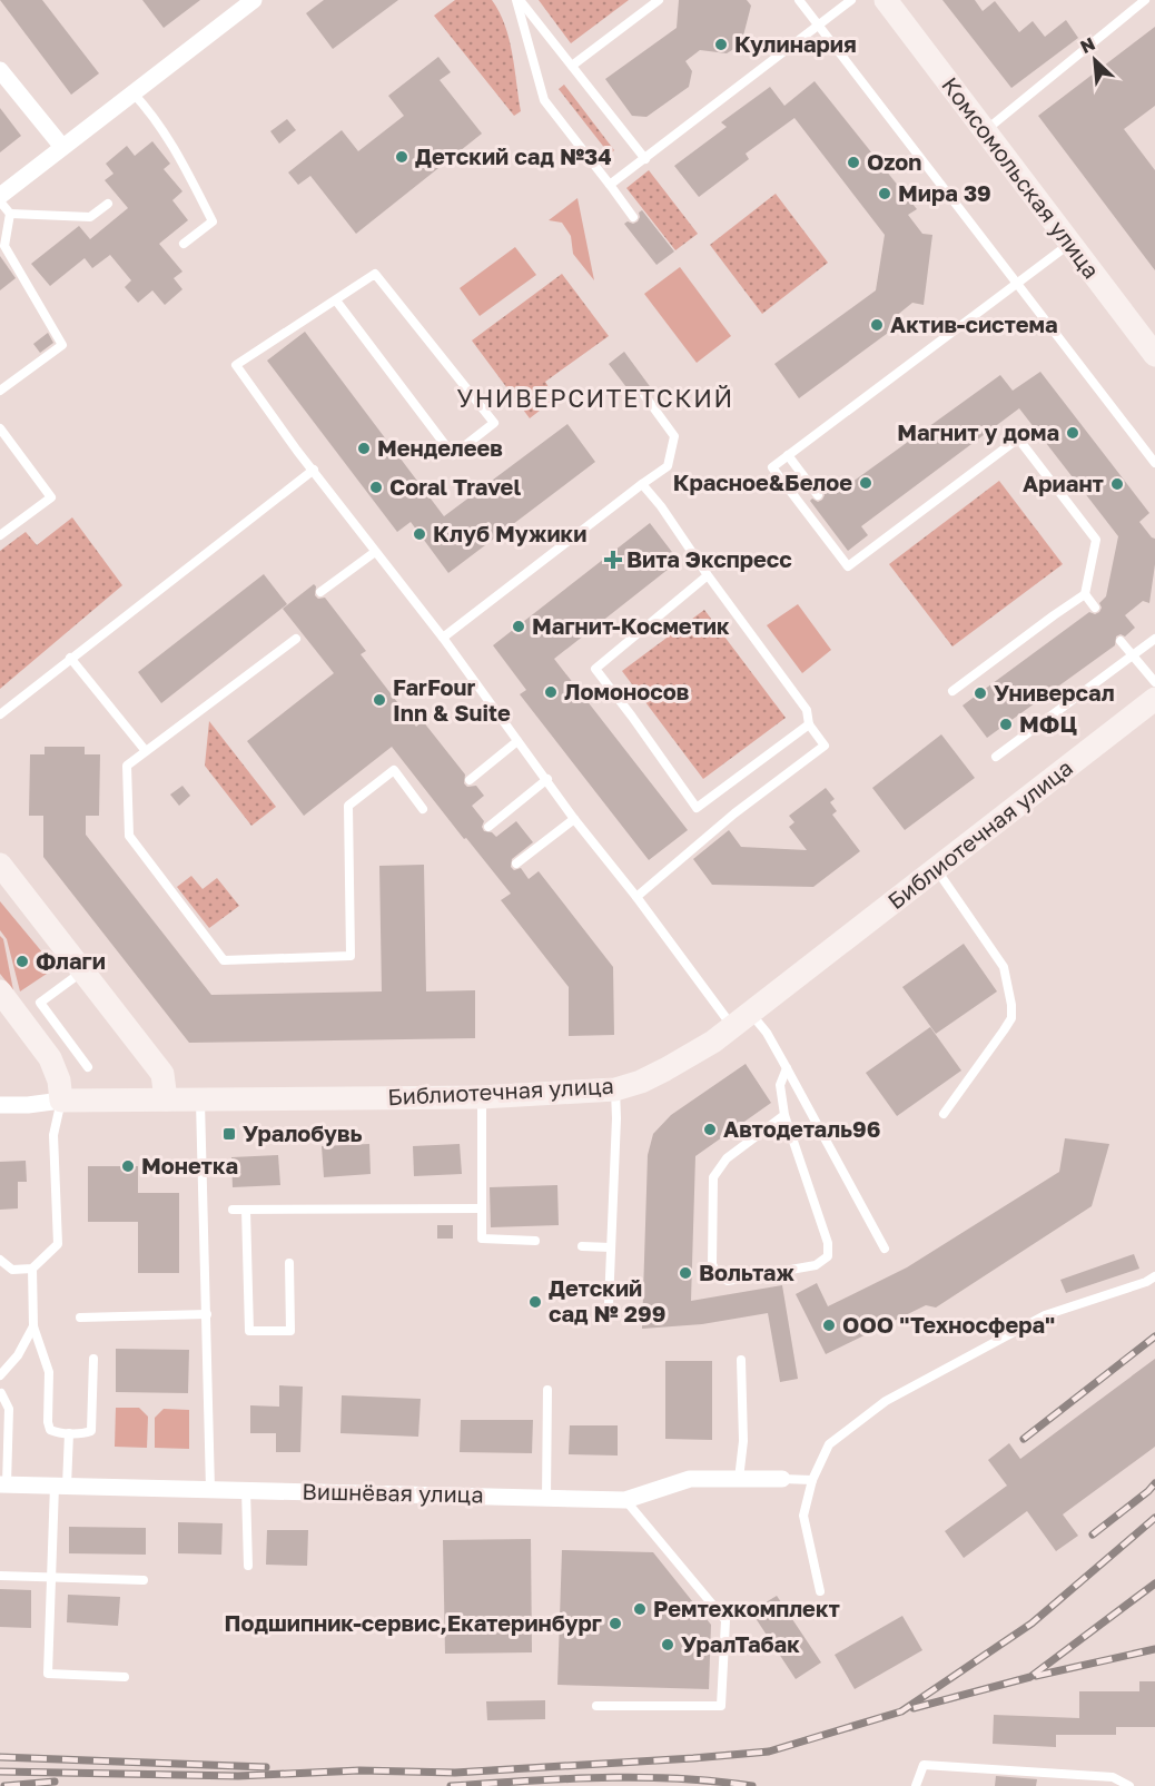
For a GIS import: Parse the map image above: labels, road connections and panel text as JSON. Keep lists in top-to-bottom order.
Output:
{
  "streets": {
    "street": ["Комсомольская улица", "Библиотечная улица", "Вишнёвая улица"]
  },
  "districts": ["УНИВЕРСИТЕТСКИЙ"],
  "places": {
    "other": [
      "Кулинария",
      "Детский сад №34",
      "Ozon",
      "Мира 39",
      "Актив-система",
      "Магнит у дома",
      "Менделеев",
      "Красное&Белое",
      "Ариант",
      "Coral Travel",
      "Клуб Мужики",
      "Магнит-Косметик",
      "Ломоносов",
      "Универсал",
      "FarFour Inn & Suite",
      "МФЦ",
      "Флаги",
      "Автодеталь96",
      "Монетка",
      "Вольтаж",
      "Детский сад № 299",
      "ООО \"Техносфера\"",
      "Ремтехкомплект",
      "Подшипник-сервис,Екатеринбург",
      "УралТабак"
    ],
    "health": ["Вита Экспресс"],
    "transit": ["Уралобувь"]
  },
  "north": "top left"
}
